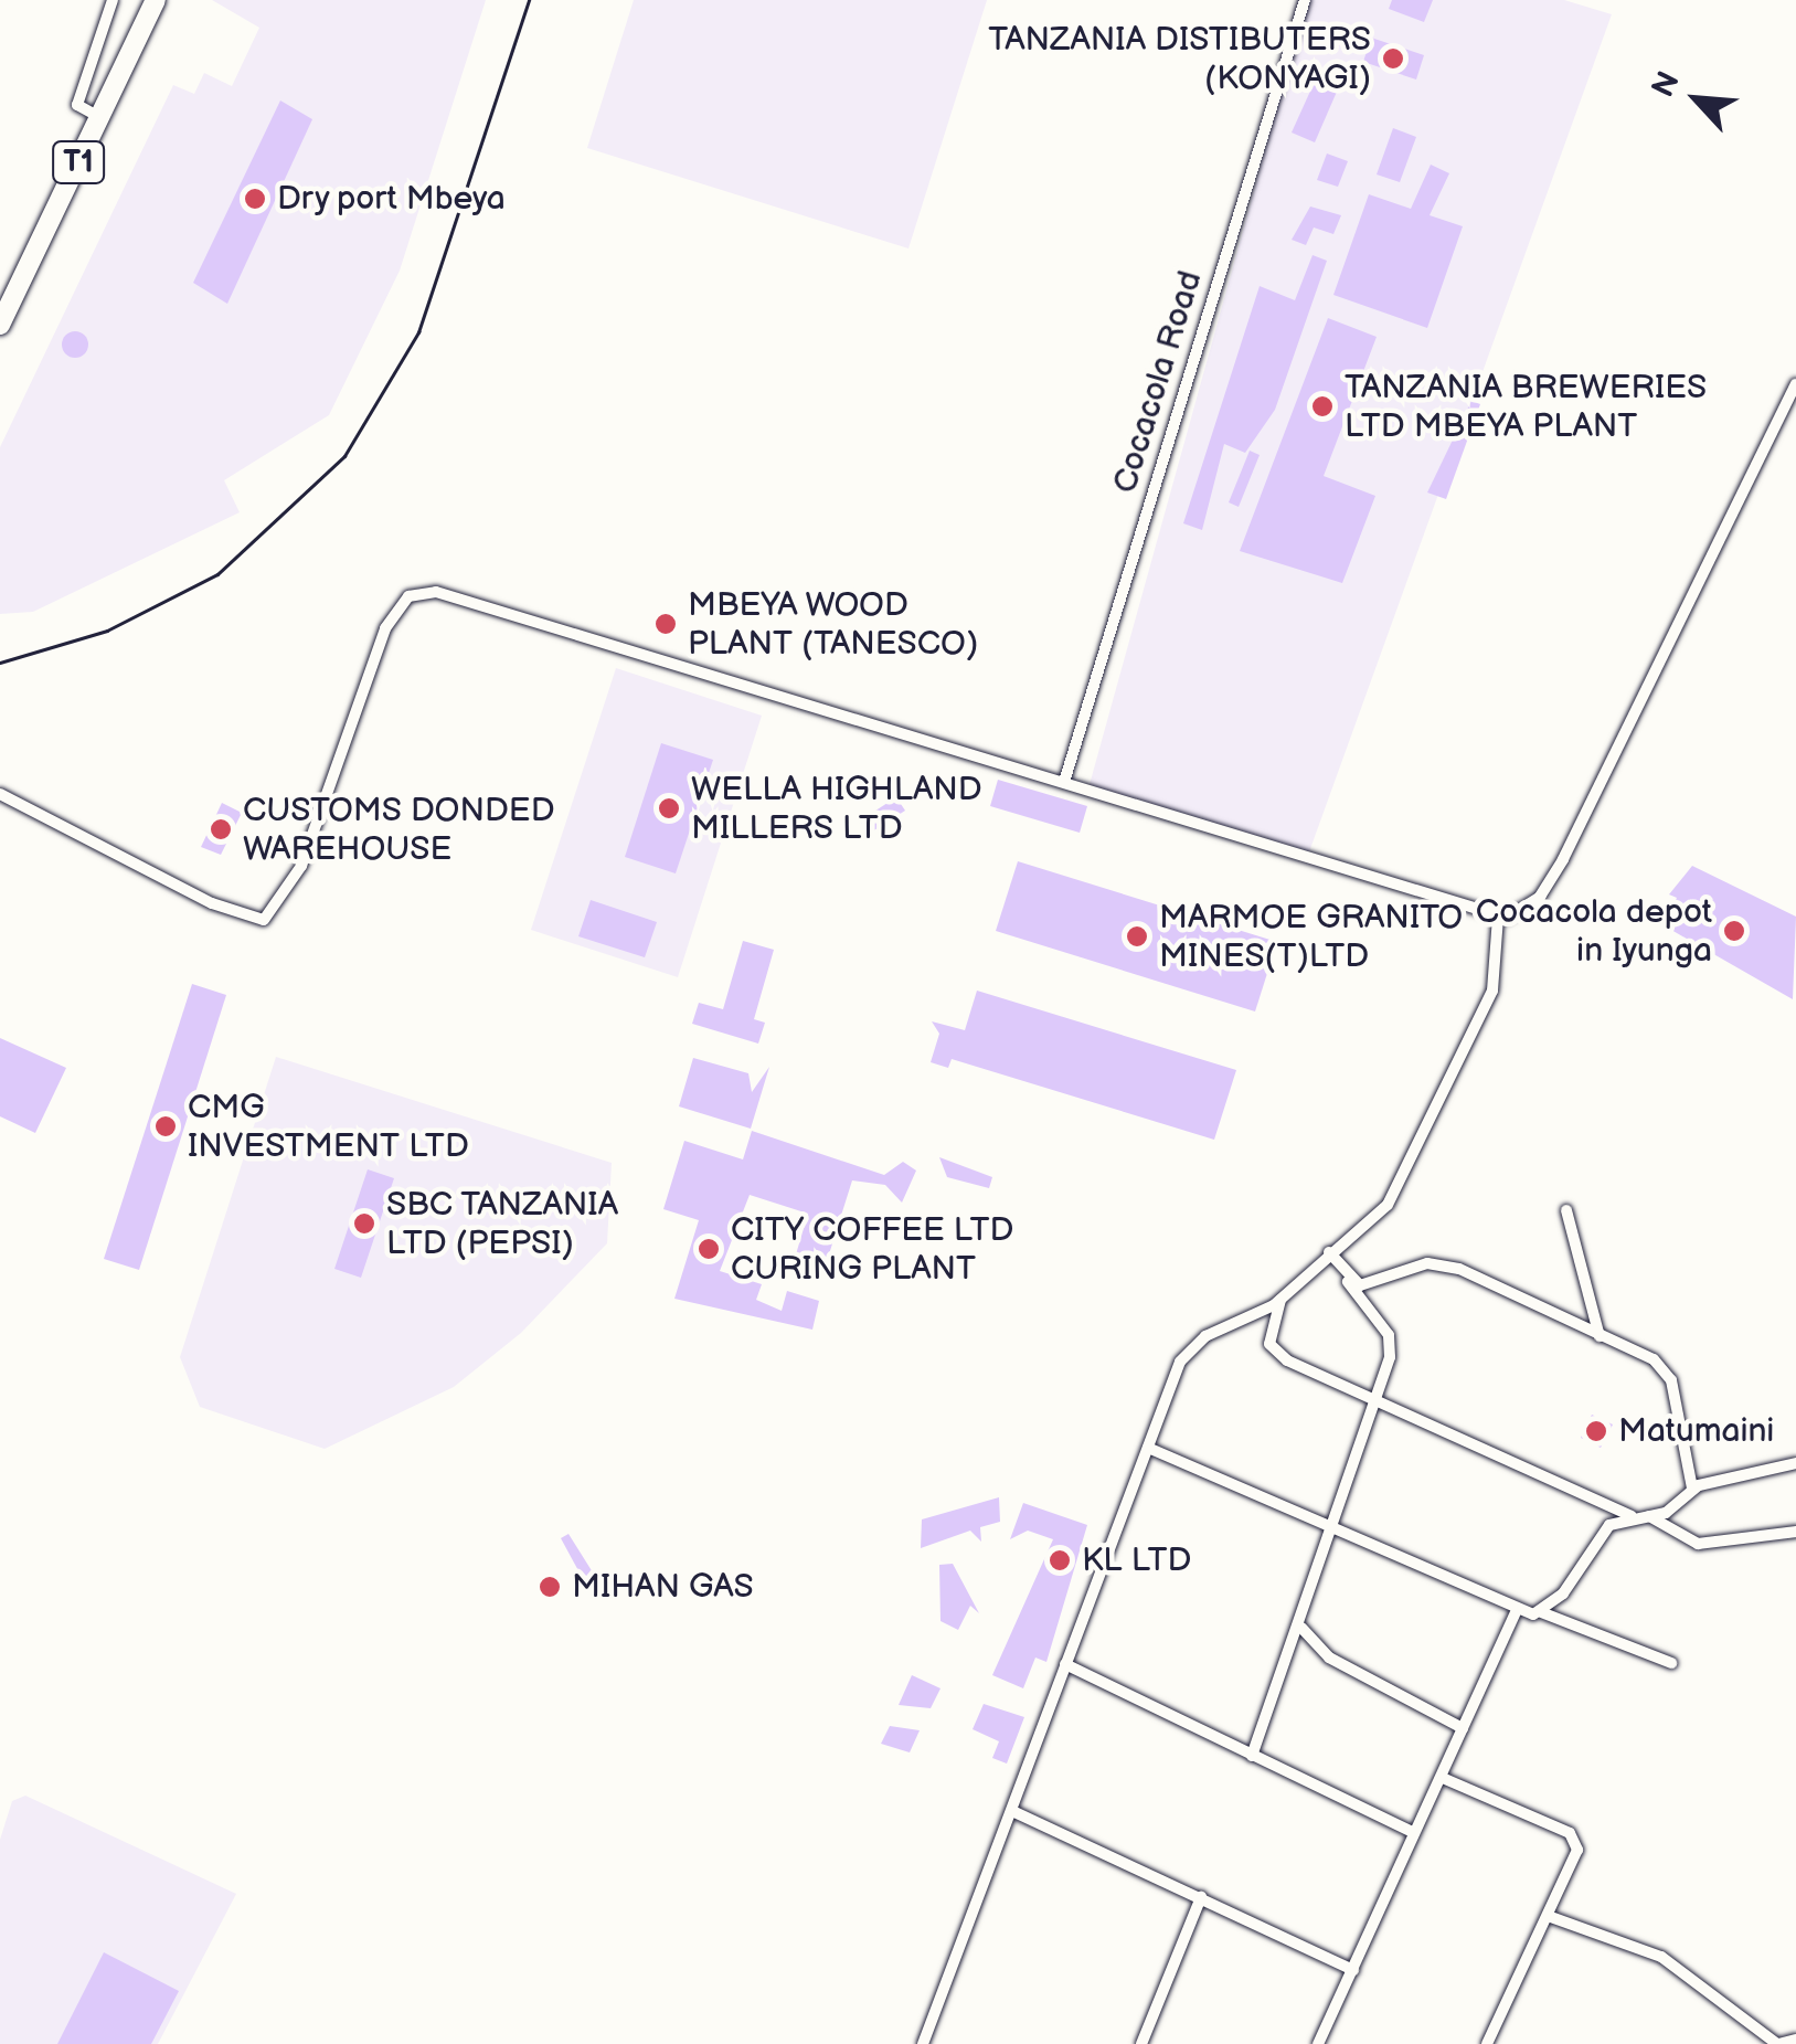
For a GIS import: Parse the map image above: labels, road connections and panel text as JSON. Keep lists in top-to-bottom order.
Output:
{
  "streets": {
    "highway": ["T1"],
    "street": ["Cocacola Road"]
  },
  "places": [
    "TANZANIA DISTIBUTERS (KONYAGI)",
    "Dry port Mbeya",
    "TANZANIA BREWERIES LTD MBEYA PLANT",
    "MBEYA WOOD PLANT (TANESCO)",
    "WELLA HIGHLAND MILLERS LTD",
    "CUSTOMS DONDED WAREHOUSE",
    "Cocacola depot in Iyunga",
    "MARMOE GRANITO MINES(T)LTD",
    "CMG INVESTMENT LTD",
    "SBC TANZANIA LTD (PEPSI)",
    "CITY COFFEE LTD CURING PLANT",
    "Matumaini",
    "KL LTD",
    "MIHAN GAS"
  ],
  "north": "top left"
}
